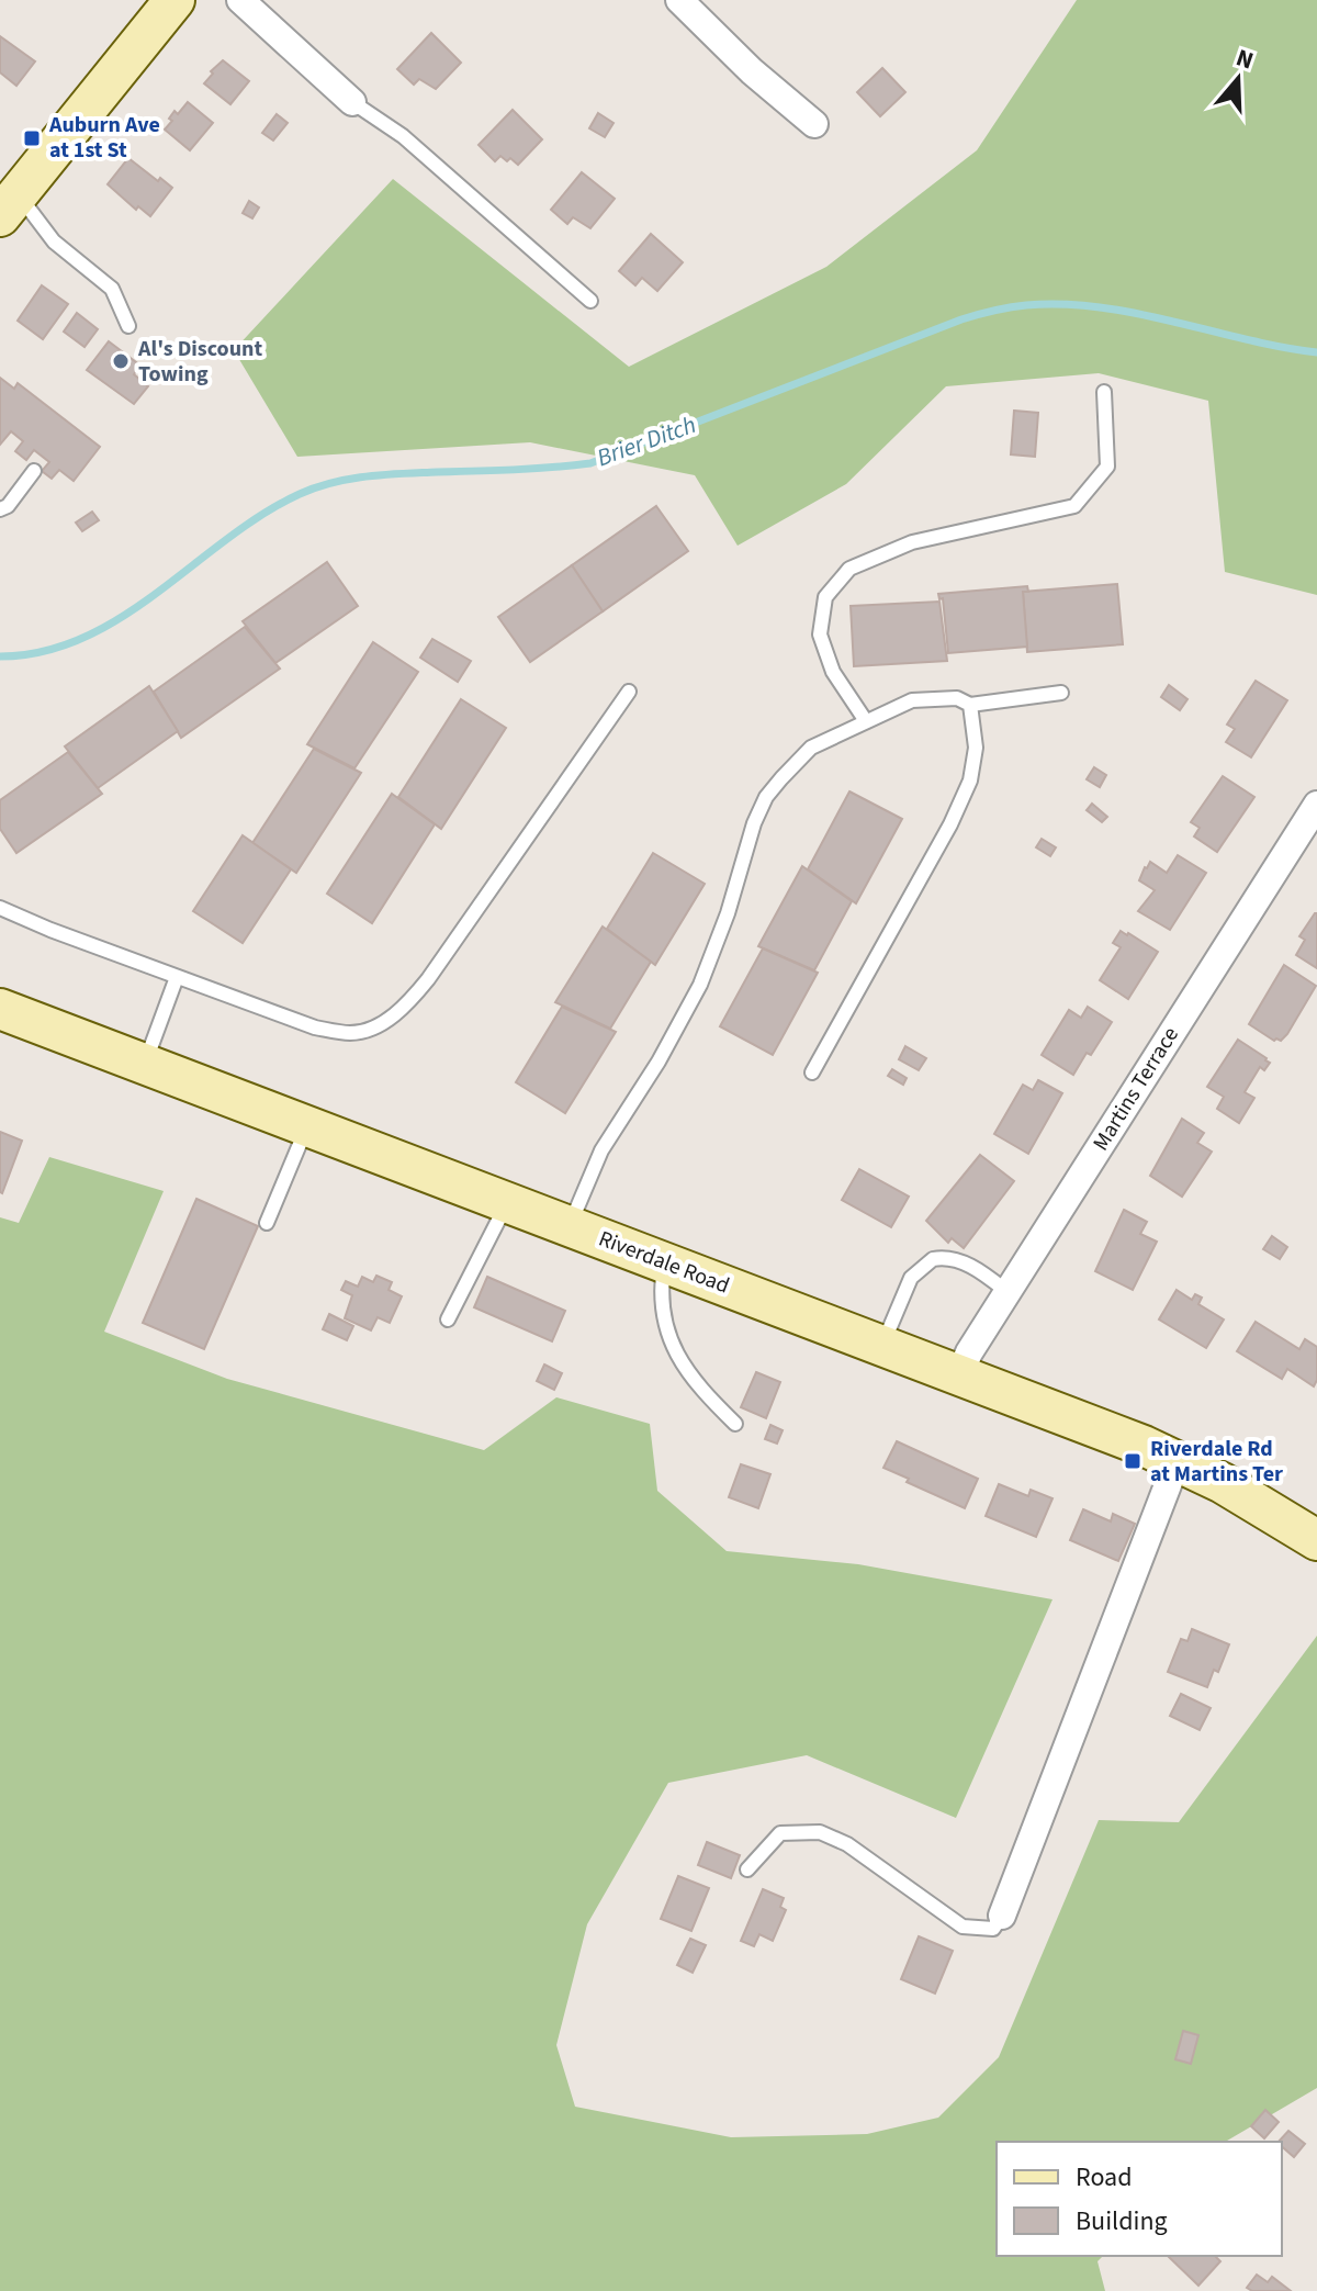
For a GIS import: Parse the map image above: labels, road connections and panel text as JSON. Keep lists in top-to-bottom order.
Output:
{
  "streets": {
    "main road": ["Riverdale Road"],
    "street": ["Martins Terrace"]
  },
  "crossings": [
    ["Martins Terrace", "Riverdale Road"]
  ],
  "water": ["Brier Ditch"],
  "places": {
    "transit": ["Auburn Ave at 1st St", "Riverdale Rd at Martins Ter"],
    "other": ["Al's Discount Towing"]
  },
  "legend": ["Road", "Building"],
  "north": "top"
}
